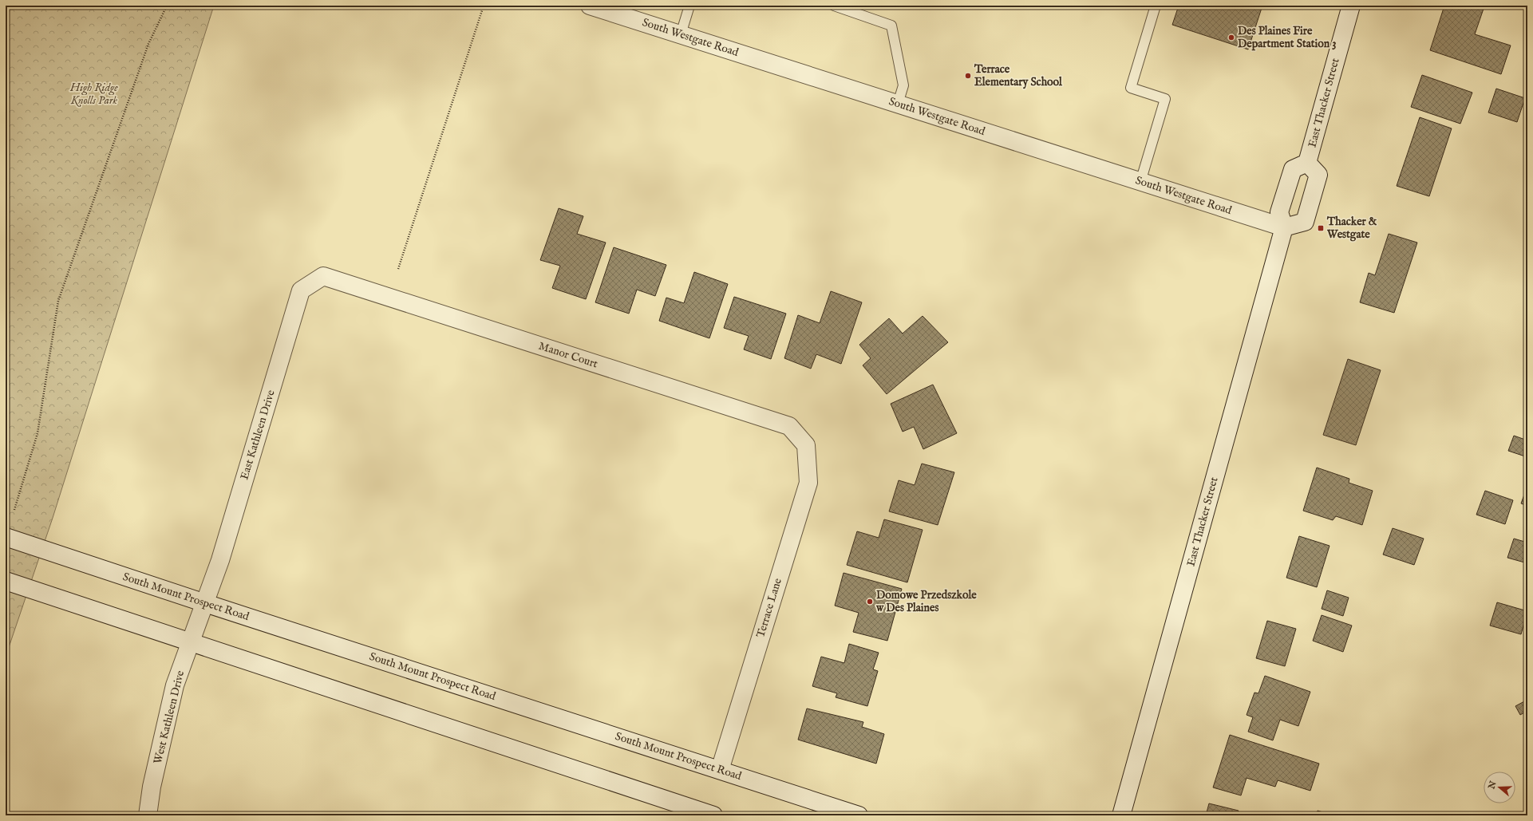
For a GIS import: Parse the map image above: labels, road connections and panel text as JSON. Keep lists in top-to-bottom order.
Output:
{
  "streets": {
    "main road": [
      "South Westgate Road",
      "East Thacker Street",
      "Manor Court",
      "East Kathleen Drive",
      "South Mount Prospect Road",
      "Terrace Lane",
      "West Kathleen Drive"
    ]
  },
  "crossings": [
    ["South Westgate Road", "East Thacker Street"],
    ["Manor Court", "East Kathleen Drive"],
    ["Manor Court", "Terrace Lane"],
    ["East Kathleen Drive", "South Mount Prospect Road"],
    ["East Kathleen Drive", "West Kathleen Drive"],
    ["South Mount Prospect Road", "Terrace Lane"],
    ["South Mount Prospect Road", "West Kathleen Drive"]
  ],
  "parks": ["High Ridge Knolls Park"],
  "places": {
    "other": ["Des Plaines Fire Department Station 3", "Terrace Elementary School", "Domowe Przedszkole w Des Plaines"],
    "transit": ["Thacker & Westgate"]
  },
  "north": "left"
}
